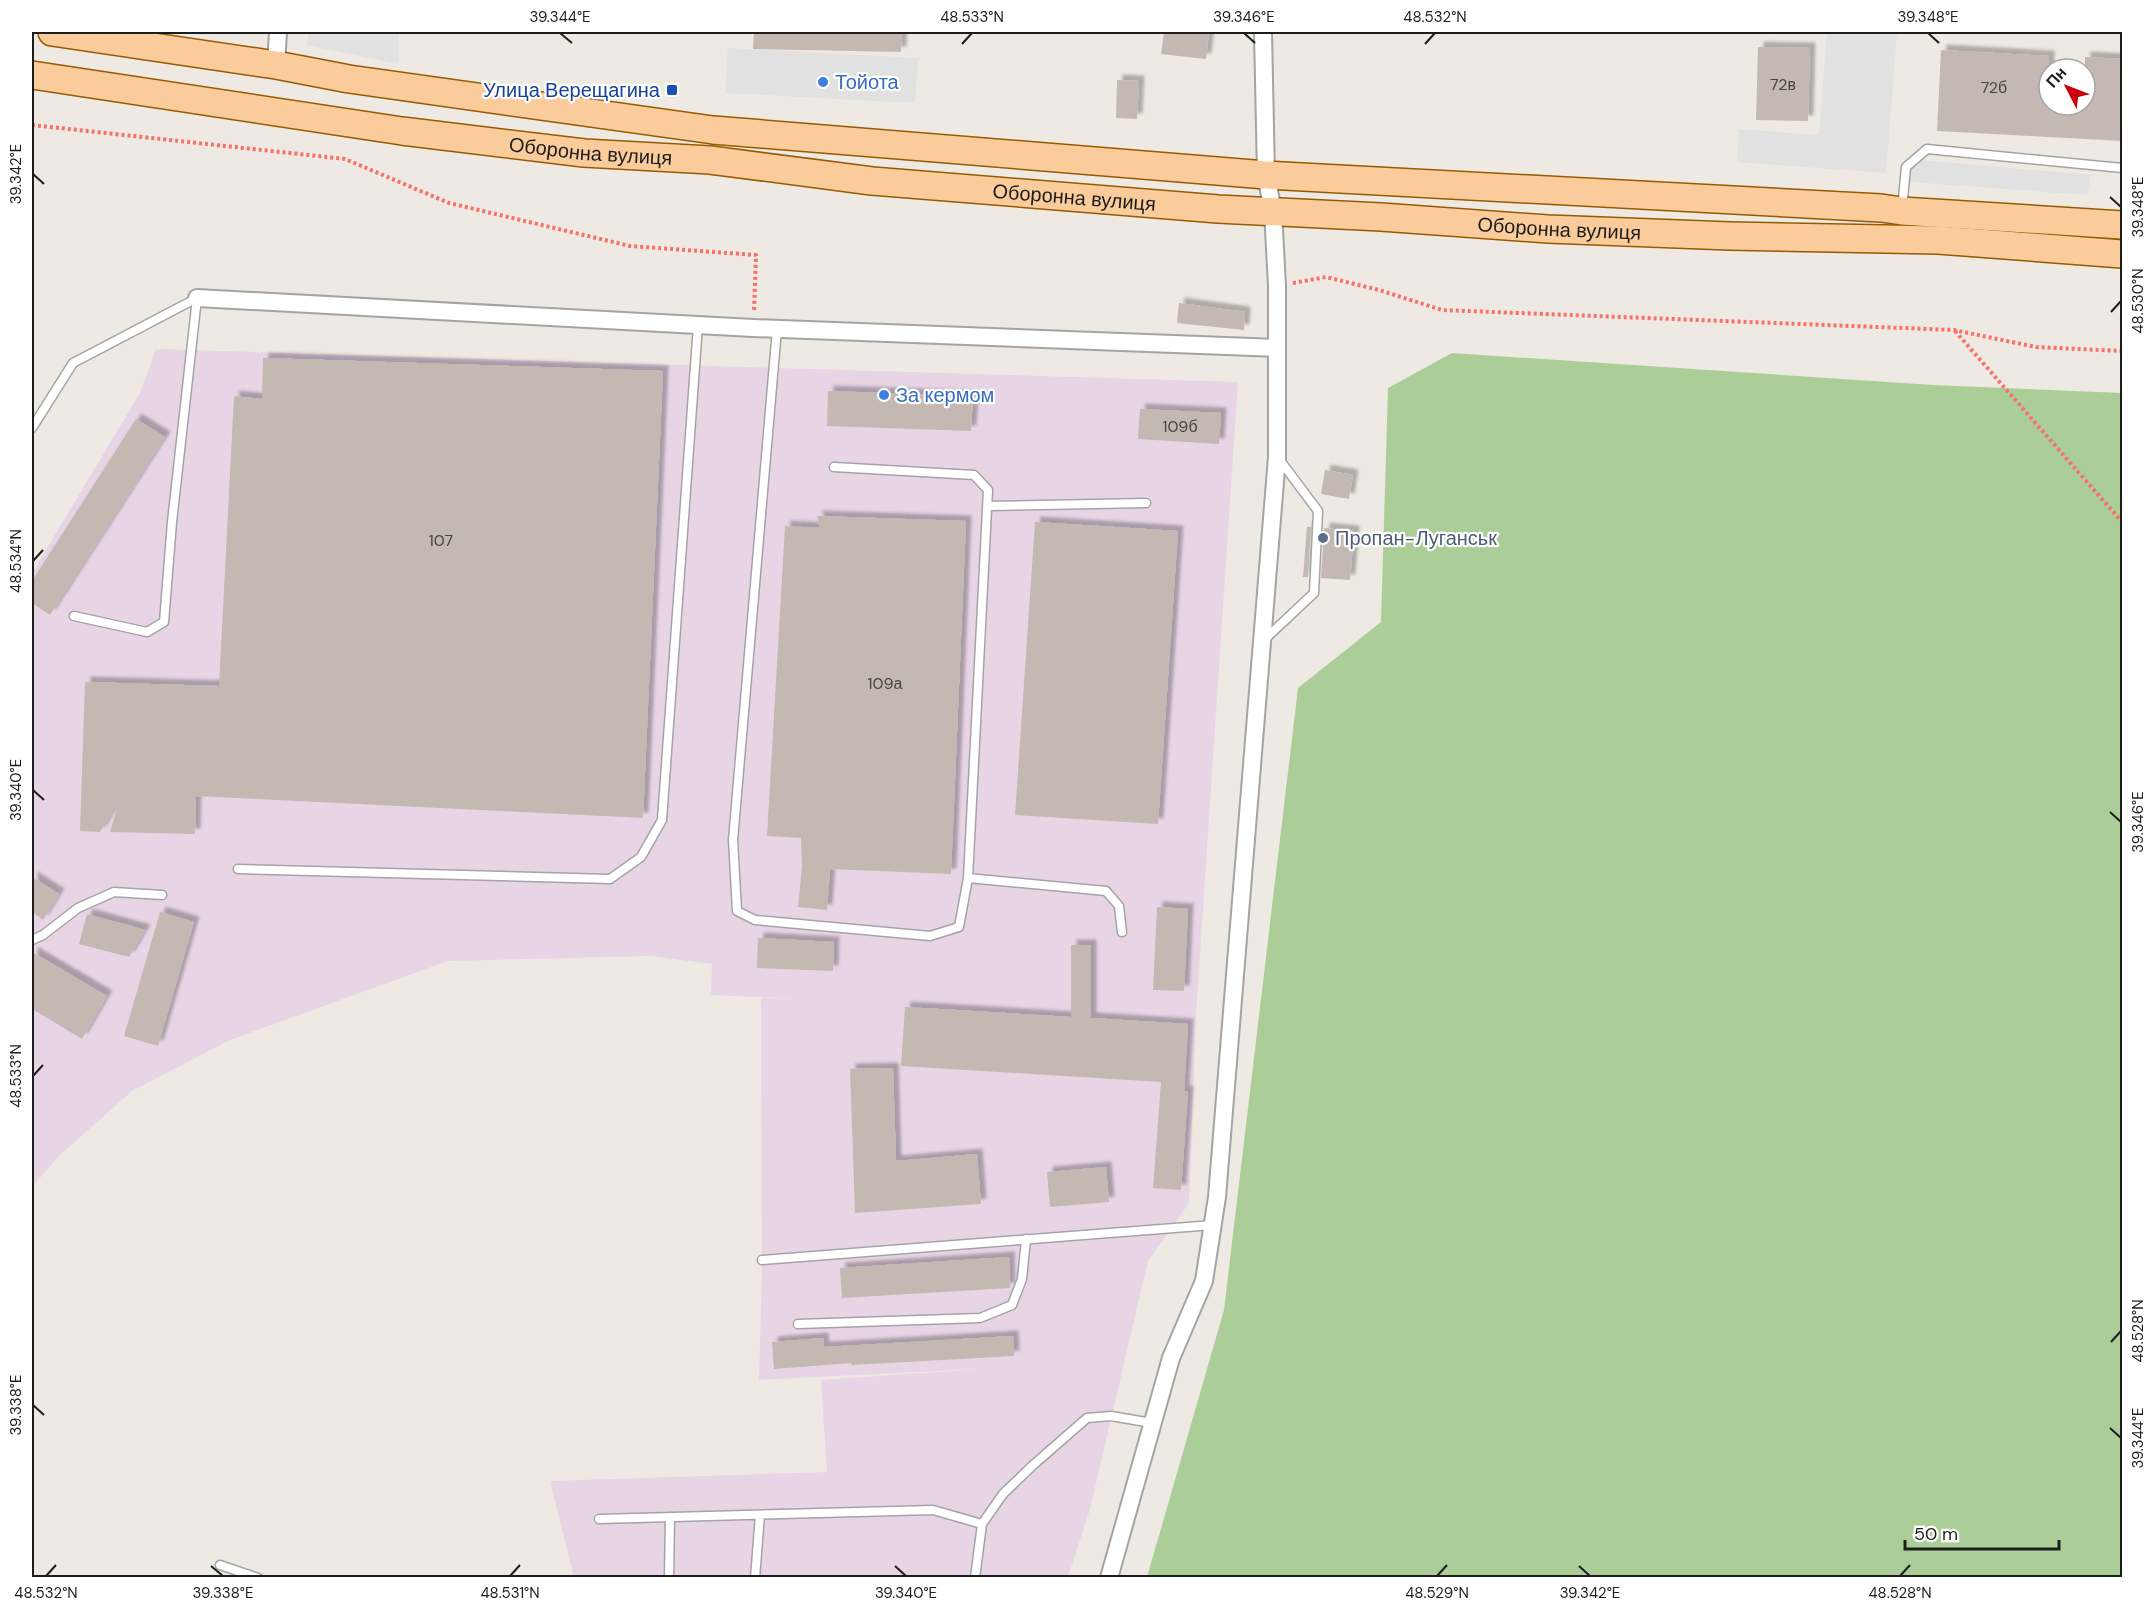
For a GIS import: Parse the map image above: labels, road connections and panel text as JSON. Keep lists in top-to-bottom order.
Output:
{
  "streets": {
    "main road": ["Оборонна вулиця"]
  },
  "places": {
    "other": ["Тойота", "За кермом", "Пропан-Луганськ"],
    "transit": ["Улица Верещагина"]
  },
  "house_numbers": [
    "72в",
    "72б",
    "109б",
    "107",
    "109а"
  ],
  "scale_bar": "50 m",
  "north": "top left",
  "coordinates": [
    "39.344°E",
    "48.533°N",
    "39.346°E",
    "48.532°N",
    "39.348°E",
    "39.342°E",
    "48.530°N",
    "48.534°N",
    "39.340°E",
    "48.528°N",
    "39.338°E",
    "48.531°N",
    "48.529°N"
  ]
}
